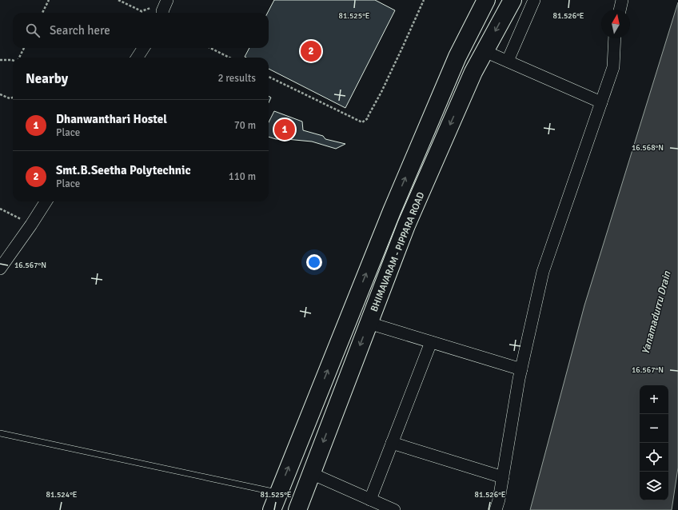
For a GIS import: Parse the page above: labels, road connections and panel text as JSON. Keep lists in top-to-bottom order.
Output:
{
  "streets": {
    "main road": ["BHIMAVARAM - PIPPARA ROAD"]
  },
  "water": ["Yanamadurru Drain"],
  "north": "top",
  "page": {
    "search": "Search here",
    "pins": ["2", "1"],
    "heading": ["Nearby", "2 results"],
    "list": [
      {
        "mark": "1",
        "name": "Dhanwanthari Hostel",
        "note": "Place",
        "value": "70 m"
      },
      {
        "mark": "2",
        "name": "Smt.B.Seetha Polytechnic",
        "note": "Place",
        "value": "110 m"
      }
    ],
    "map_buttons": ["+", "−"]
  },
  "coordinates": [
    "81.525°E",
    "81.526°E",
    "16.568°N",
    "16.567°N",
    "81.524°E"
  ]
}
